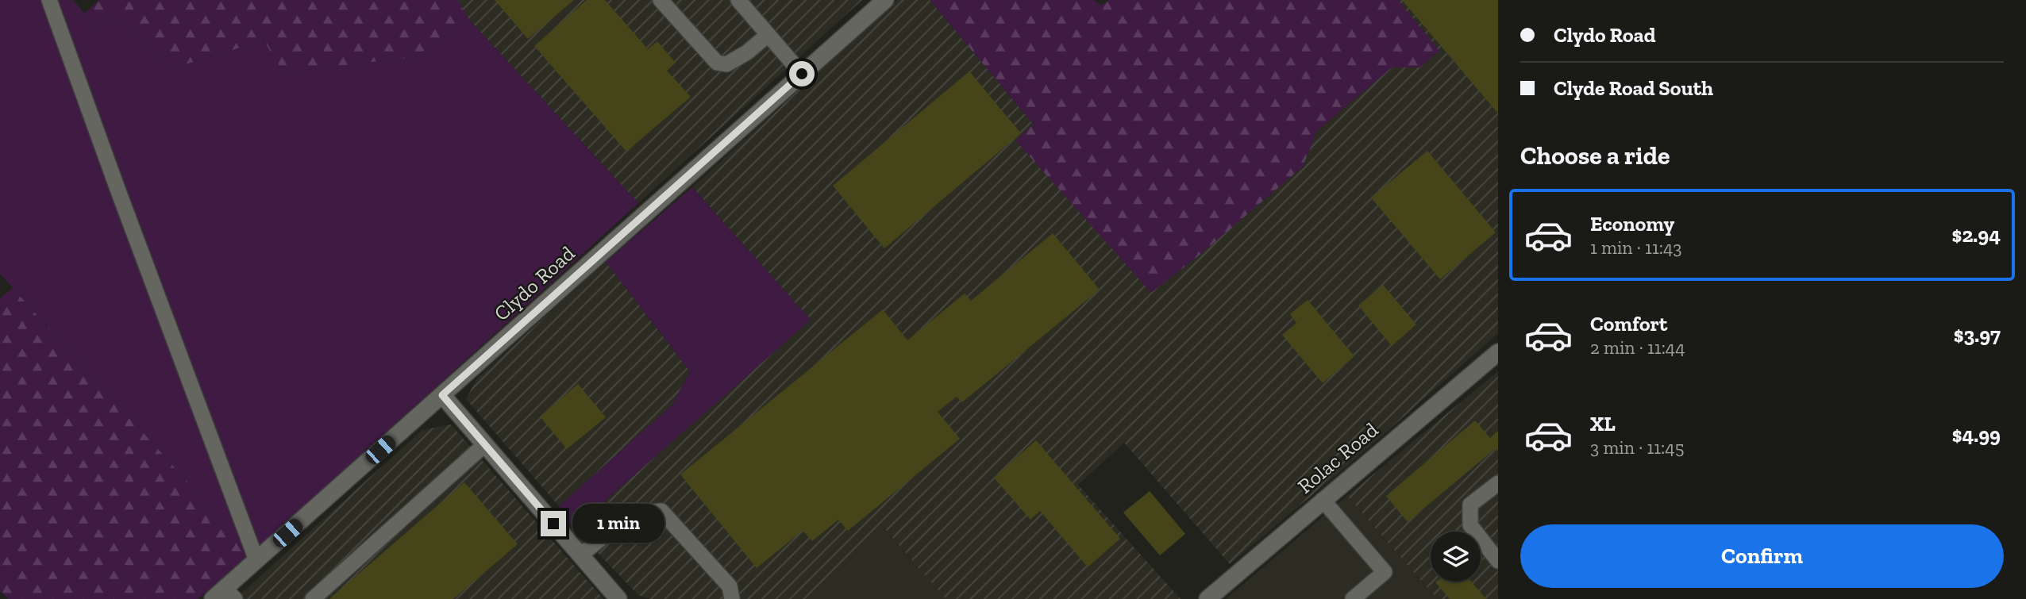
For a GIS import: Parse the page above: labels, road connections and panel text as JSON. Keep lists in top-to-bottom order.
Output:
{
  "streets": {
    "street": ["Clydo Road", "Rolac Road"]
  },
  "page": {
    "banner": ["Clydo Road", "Clyde Road South"],
    "heading": "Choose a ride",
    "list": [
      {
        "name": "Economy",
        "note": "1 min · 11:43",
        "value": "$2.94"
      },
      {
        "name": "Comfort",
        "note": "2 min · 11:44",
        "value": "$3.97"
      },
      {
        "name": "XL",
        "note": "3 min · 11:45",
        "value": "$4.99"
      }
    ],
    "bubble": "1 min",
    "buttons": "Confirm"
  }
}
